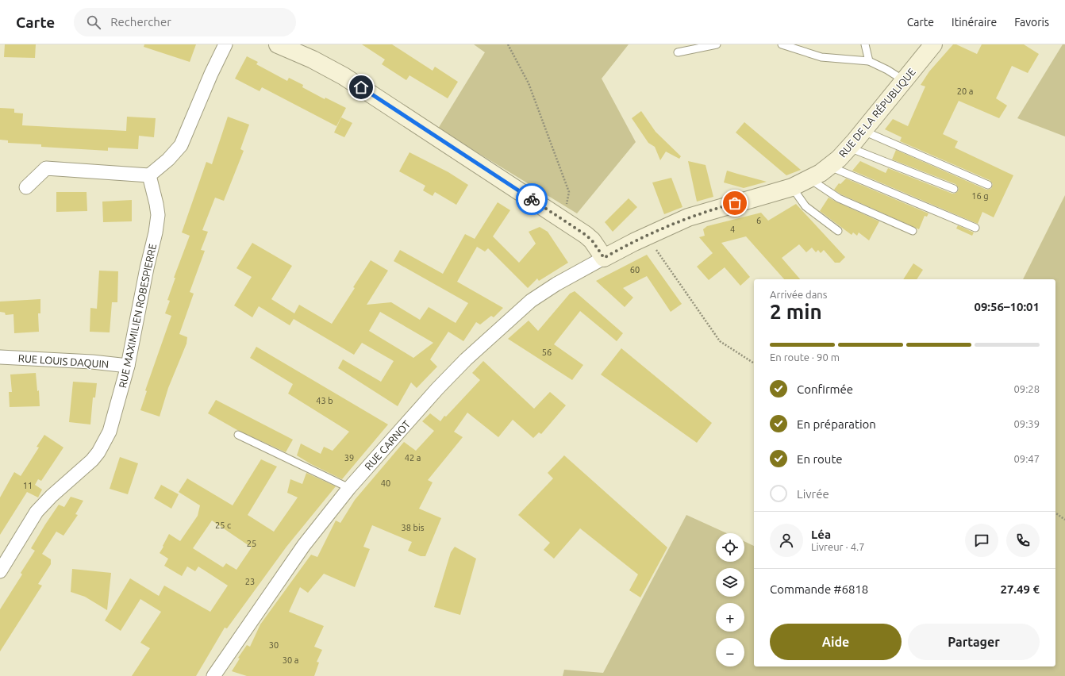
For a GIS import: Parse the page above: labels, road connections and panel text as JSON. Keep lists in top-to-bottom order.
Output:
{
  "streets": {
    "street": [
      "RUE DE LA RÉPUBLIQUE",
      "RUE MAXIMILIEN ROBESPIERRE",
      "RUE LOUIS DAQUIN",
      "RUE CARNOT"
    ]
  },
  "crossings": [
    ["RUE DE LA RÉPUBLIQUE", "RUE CARNOT"],
    ["RUE MAXIMILIEN ROBESPIERRE", "RUE LOUIS DAQUIN"]
  ],
  "house_numbers": [
    "20 a",
    "16 g",
    "6",
    "4",
    "60",
    "56",
    "43 b",
    "39",
    "42 a",
    "40",
    "11",
    "25 c",
    "38 bis",
    "25",
    "23",
    "30",
    "30 a"
  ],
  "page": {
    "header": "Carte",
    "search": "Rechercher",
    "nav": ["Carte", "Itinéraire", "Favoris"],
    "heading": ["2 min", "Arrivée dans", "09:56–10:01"],
    "panel": [
      "Léa",
      "Livreur · 4.7",
      "Commande #6818",
      "27.49 €"
    ],
    "bar": "En route · 90 m",
    "list": [
      ["Confirmée", "09:28"],
      ["En préparation", "09:39"],
      ["En route", "09:47"],
      "Livrée"
    ],
    "map_buttons": ["+", "−"],
    "buttons": ["Aide", "Partager"]
  }
}
